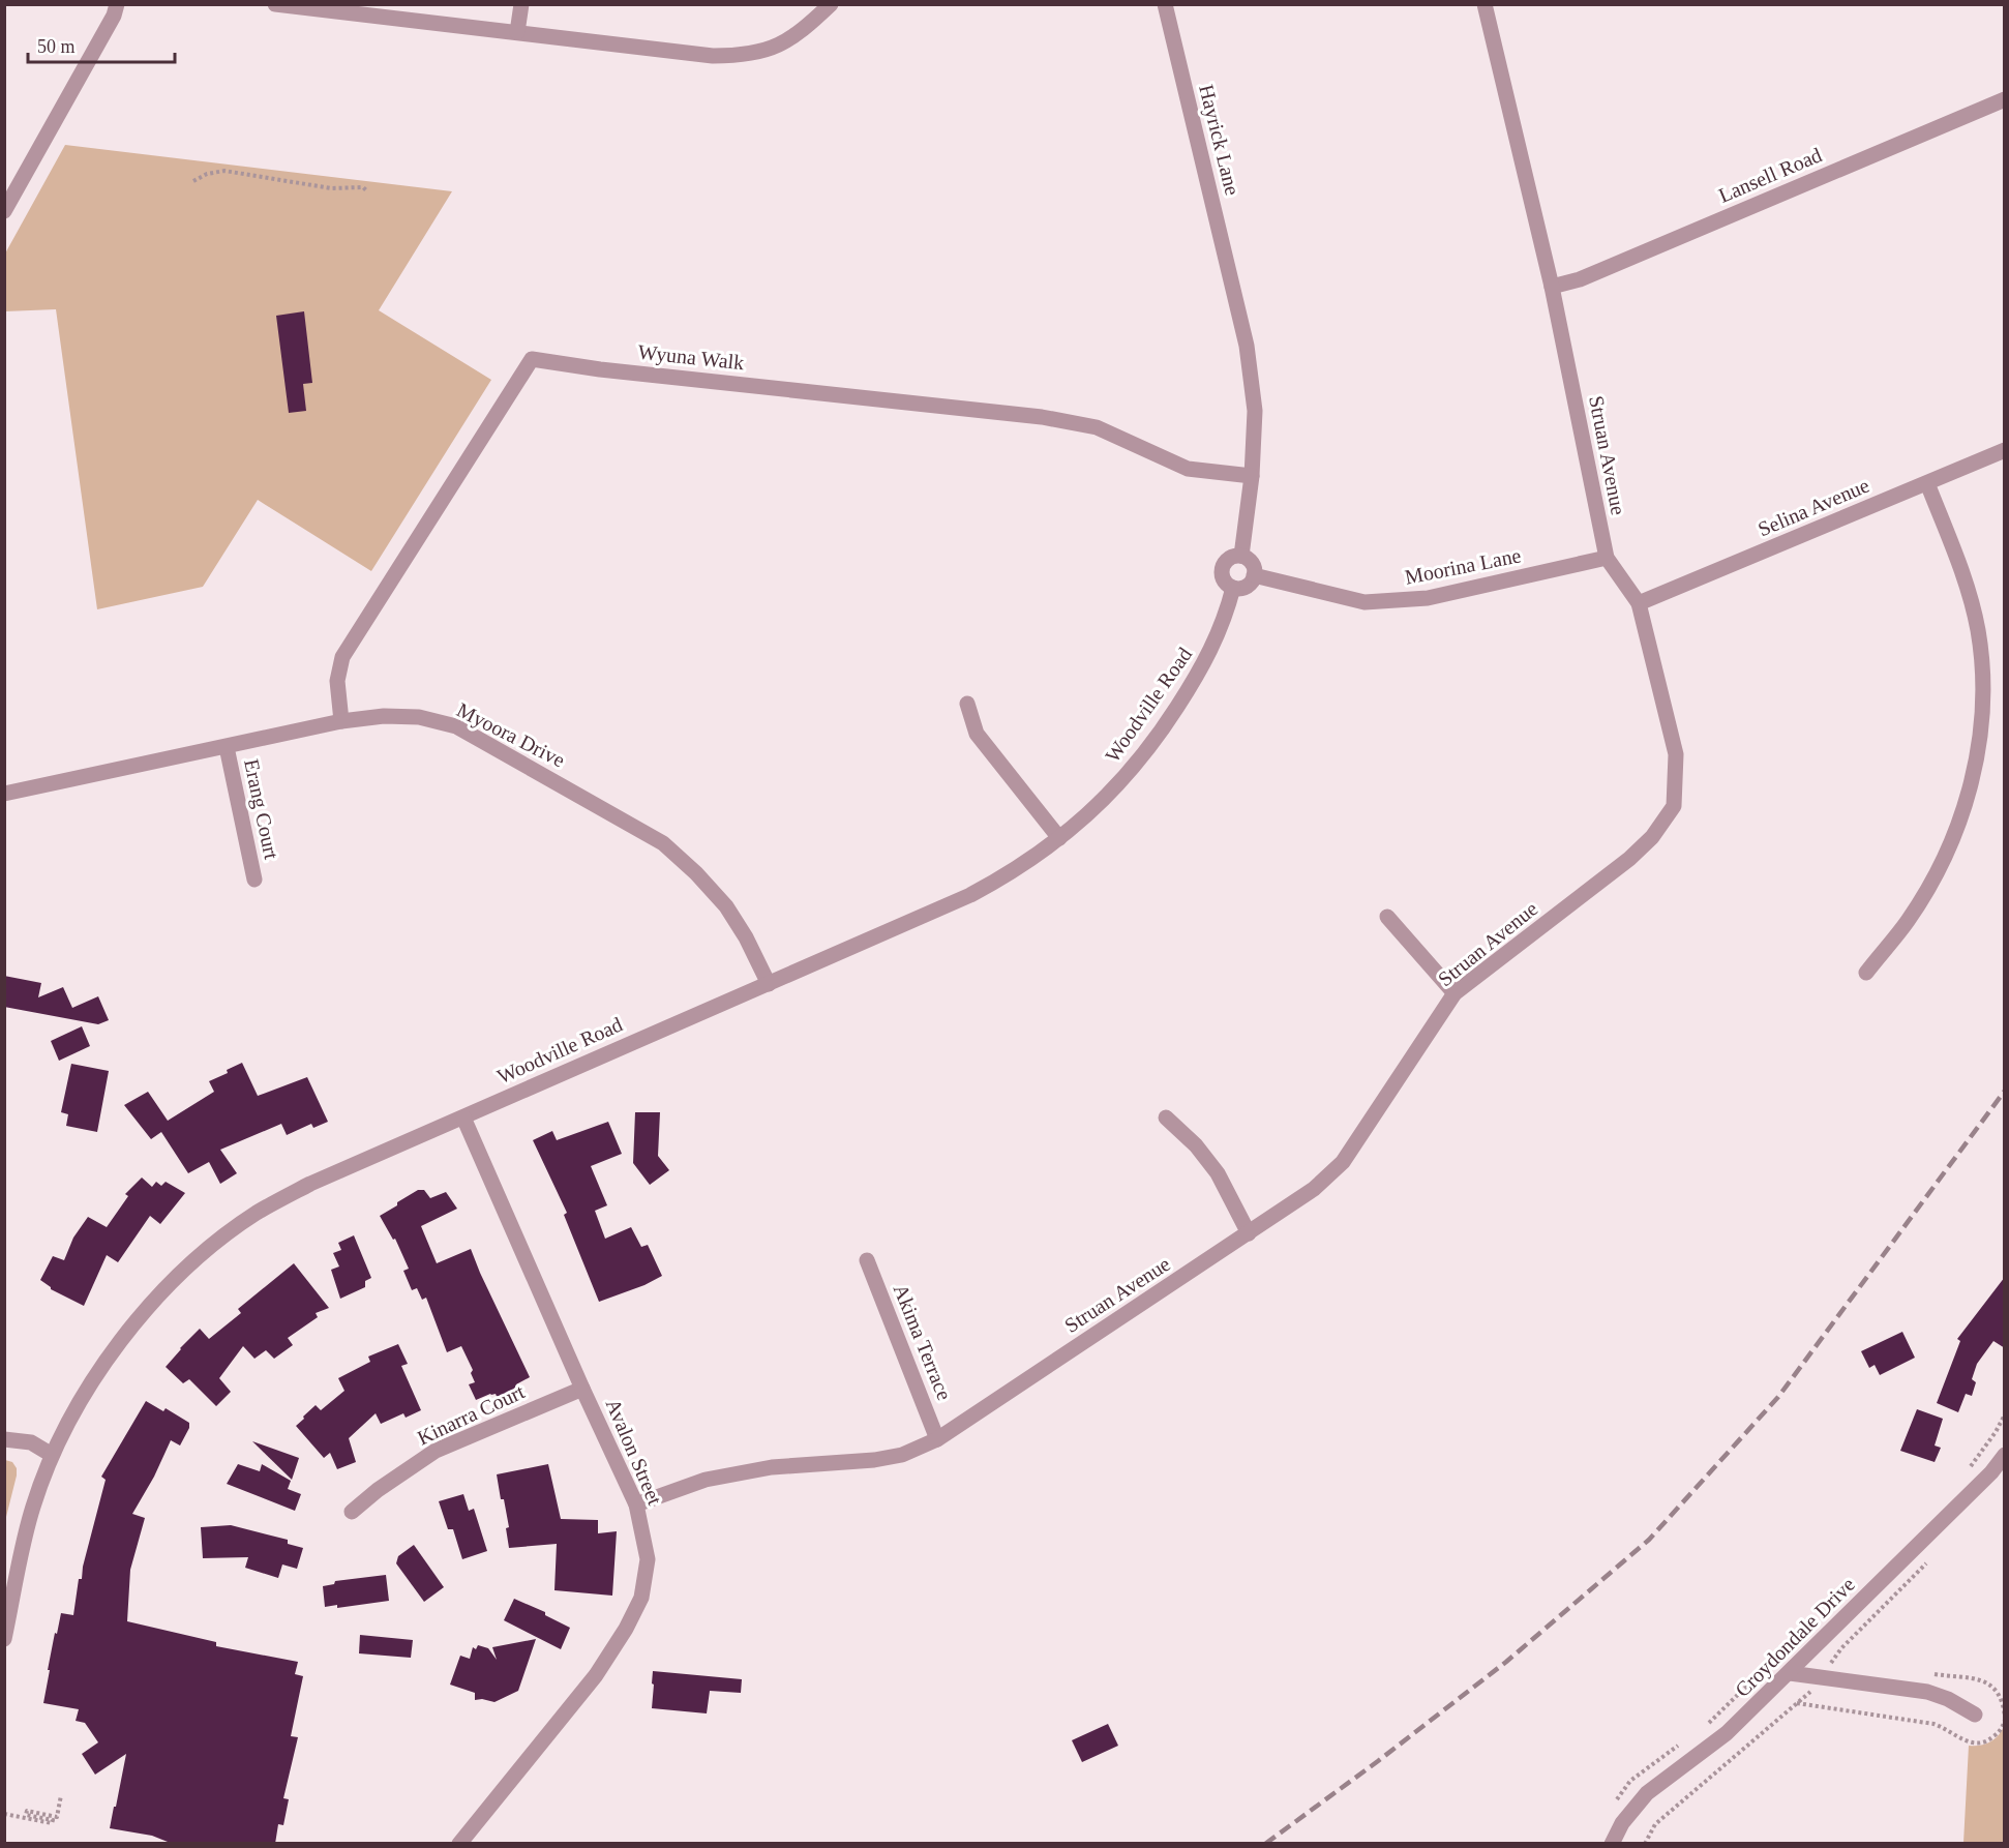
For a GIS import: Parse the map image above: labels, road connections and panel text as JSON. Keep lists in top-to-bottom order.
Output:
{
  "streets": {
    "street": [
      "Hayrick Lane",
      "Lansell Road",
      "Wyuna Walk",
      "Struan Avenue",
      "Selina Avenue",
      "Moorina Lane",
      "Woodville Road",
      "Myoora Drive",
      "Erang Court",
      "Akima Terrace",
      "Kinarra Court",
      "Avalon Street",
      "Croydondale Drive"
    ]
  },
  "crossings": [
    ["Hayrick Lane", "Wyuna Walk"],
    ["Lansell Road", "Struan Avenue"],
    ["Wyuna Walk", "Myoora Drive"],
    ["Struan Avenue", "Selina Avenue"],
    ["Struan Avenue", "Moorina Lane"],
    ["Struan Avenue", "Akima Terrace"],
    ["Struan Avenue", "Avalon Street"],
    ["Moorina Lane", "Woodville Road"],
    ["Woodville Road", "Myoora Drive"],
    ["Woodville Road", "Avalon Street"],
    ["Myoora Drive", "Erang Court"],
    ["Kinarra Court", "Avalon Street"]
  ],
  "scale_bar": "50 m"
}
